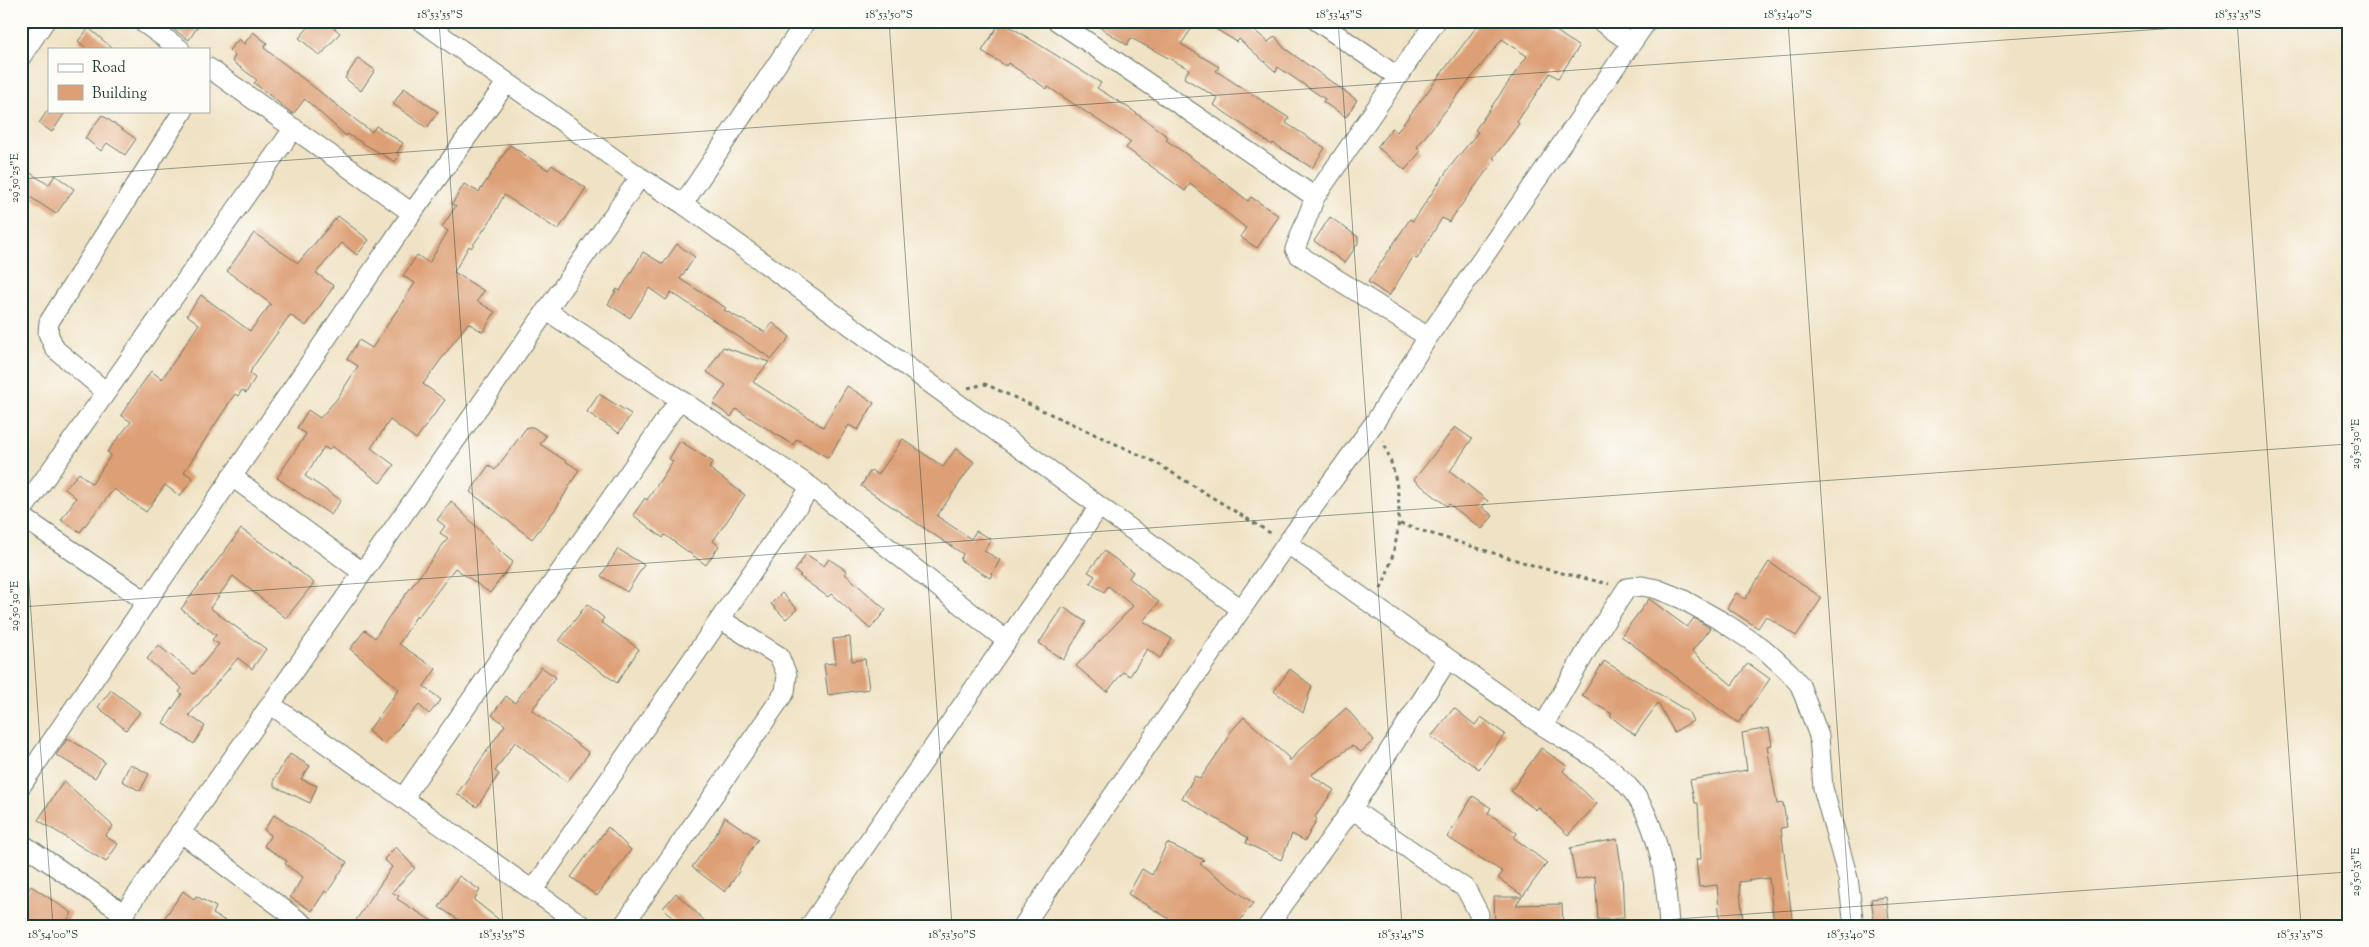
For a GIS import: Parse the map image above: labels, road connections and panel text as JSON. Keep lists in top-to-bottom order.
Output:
{
  "legend": ["Road", "Building"],
  "coordinates": [
    "18°53'55\"S",
    "18°53'50\"S",
    "18°53'45\"S",
    "18°53'40\"S",
    "18°53'35\"S",
    "29°50'25\"E",
    "29°50'30\"E",
    "29°50'35\"E",
    "18°54'00\"S"
  ]
}
